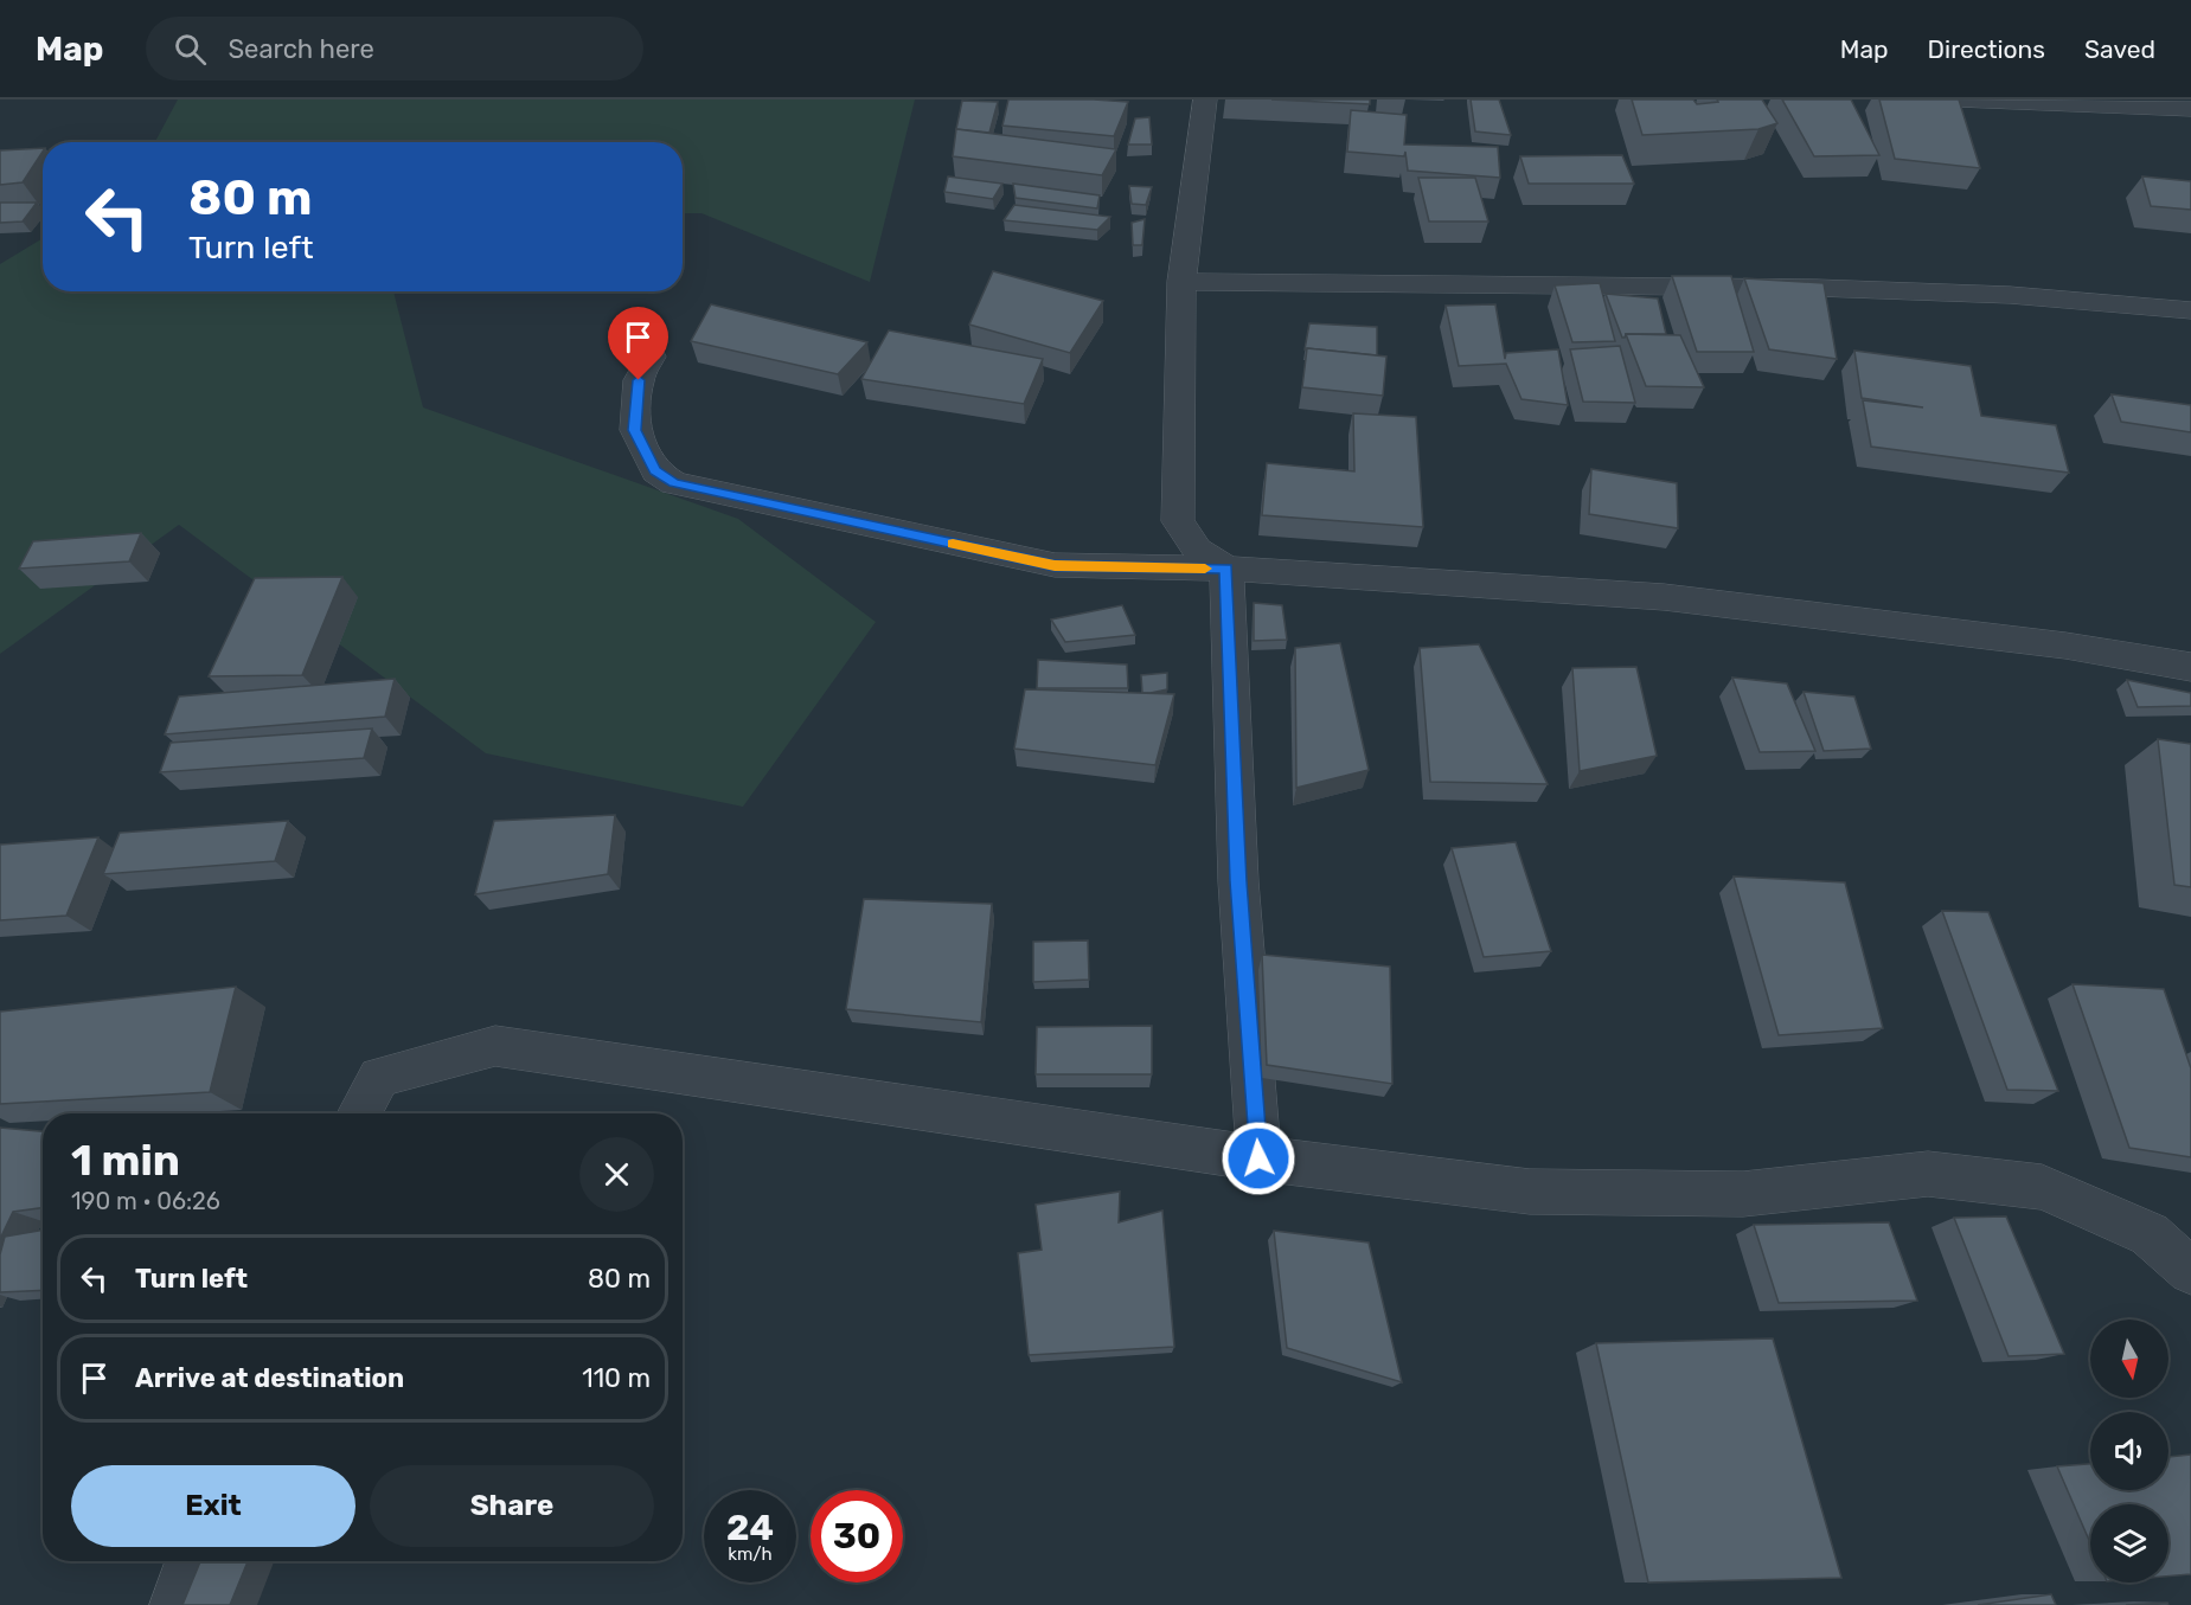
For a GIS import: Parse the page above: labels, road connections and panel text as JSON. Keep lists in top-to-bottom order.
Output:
{
  "north": "bottom",
  "page": {
    "header": "Map",
    "search": "Search here",
    "nav": ["Map", "Directions", "Saved"],
    "turn": ["80 m", "Turn left"],
    "heading": ["1 min", "190 m · 06:26"],
    "list": [
      {
        "name": "Turn left",
        "value": "80 m"
      },
      {
        "name": "Arrive at destination",
        "value": "110 m"
      }
    ],
    "buttons": ["Exit", "Share"],
    "speed": "24 km/h",
    "limit": "30"
  }
}
